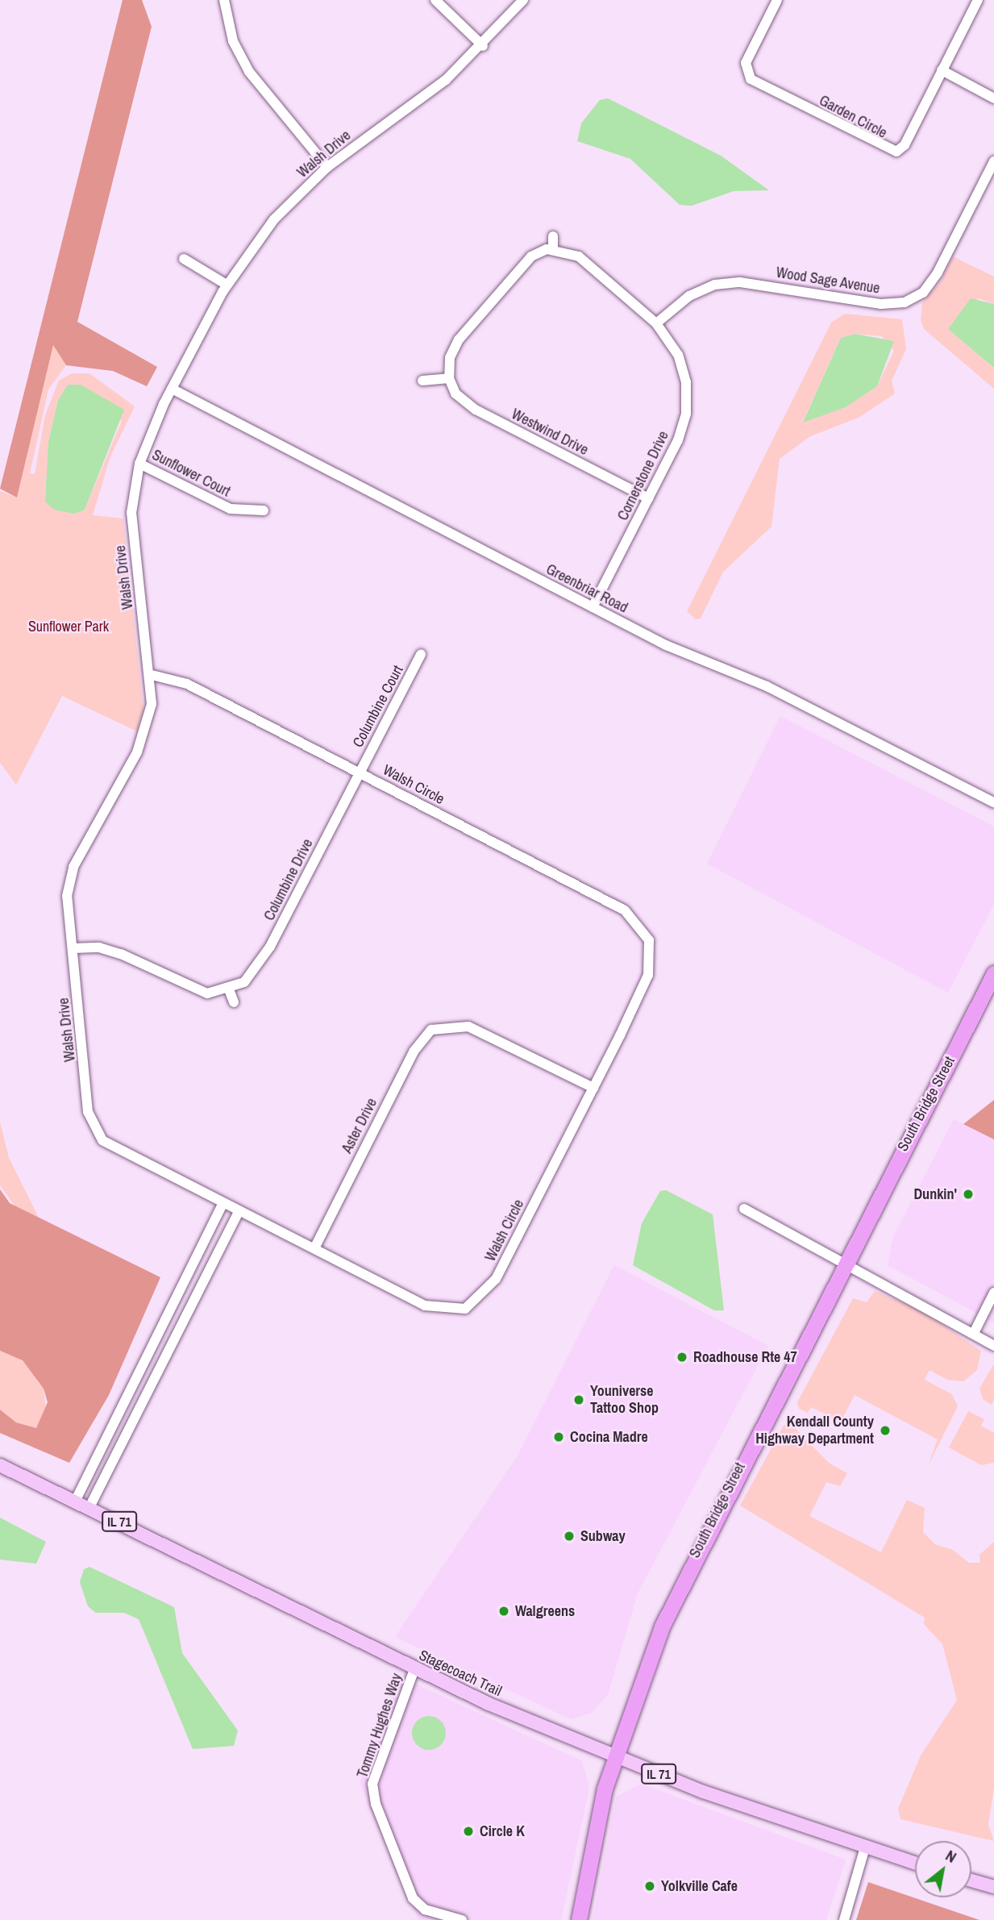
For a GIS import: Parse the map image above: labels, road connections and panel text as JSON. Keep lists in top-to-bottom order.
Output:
{
  "streets": {
    "highway": ["South Bridge Street"],
    "main road": ["IL 71", "Stagecoach Trail"],
    "street": [
      "Garden Circle",
      "Walsh Drive",
      "Wood Sage Avenue",
      "Westwind Drive",
      "Sunflower Court",
      "Cornerstone Drive",
      "Greenbriar Road",
      "Columbine Court",
      "Walsh Circle",
      "Columbine Drive",
      "Aster Drive",
      "Tommy Hughes Way"
    ]
  },
  "crossings": [
    ["Walsh Drive", "Sunflower Court"],
    ["Walsh Drive", "Greenbriar Road"],
    ["Walsh Drive", "Walsh Circle"],
    ["Wood Sage Avenue", "Cornerstone Drive"],
    ["Westwind Drive", "Cornerstone Drive"],
    ["Cornerstone Drive", "Greenbriar Road"],
    ["Columbine Court", "Walsh Circle"],
    ["Columbine Court", "Columbine Drive"],
    ["Walsh Circle", "Columbine Drive"],
    ["South Bridge Street", "Stagecoach Trail"],
    ["Stagecoach Trail", "Tommy Hughes Way"]
  ],
  "parks": ["Sunflower Park"],
  "places": [
    "Dunkin'",
    "Roadhouse Rte 47",
    "Youniverse Tattoo Shop",
    "Kendall County Highway Department",
    "Cocina Madre",
    "Subway",
    "Walgreens",
    "Circle K",
    "Yolkville Cafe"
  ],
  "north": "top right"
}
